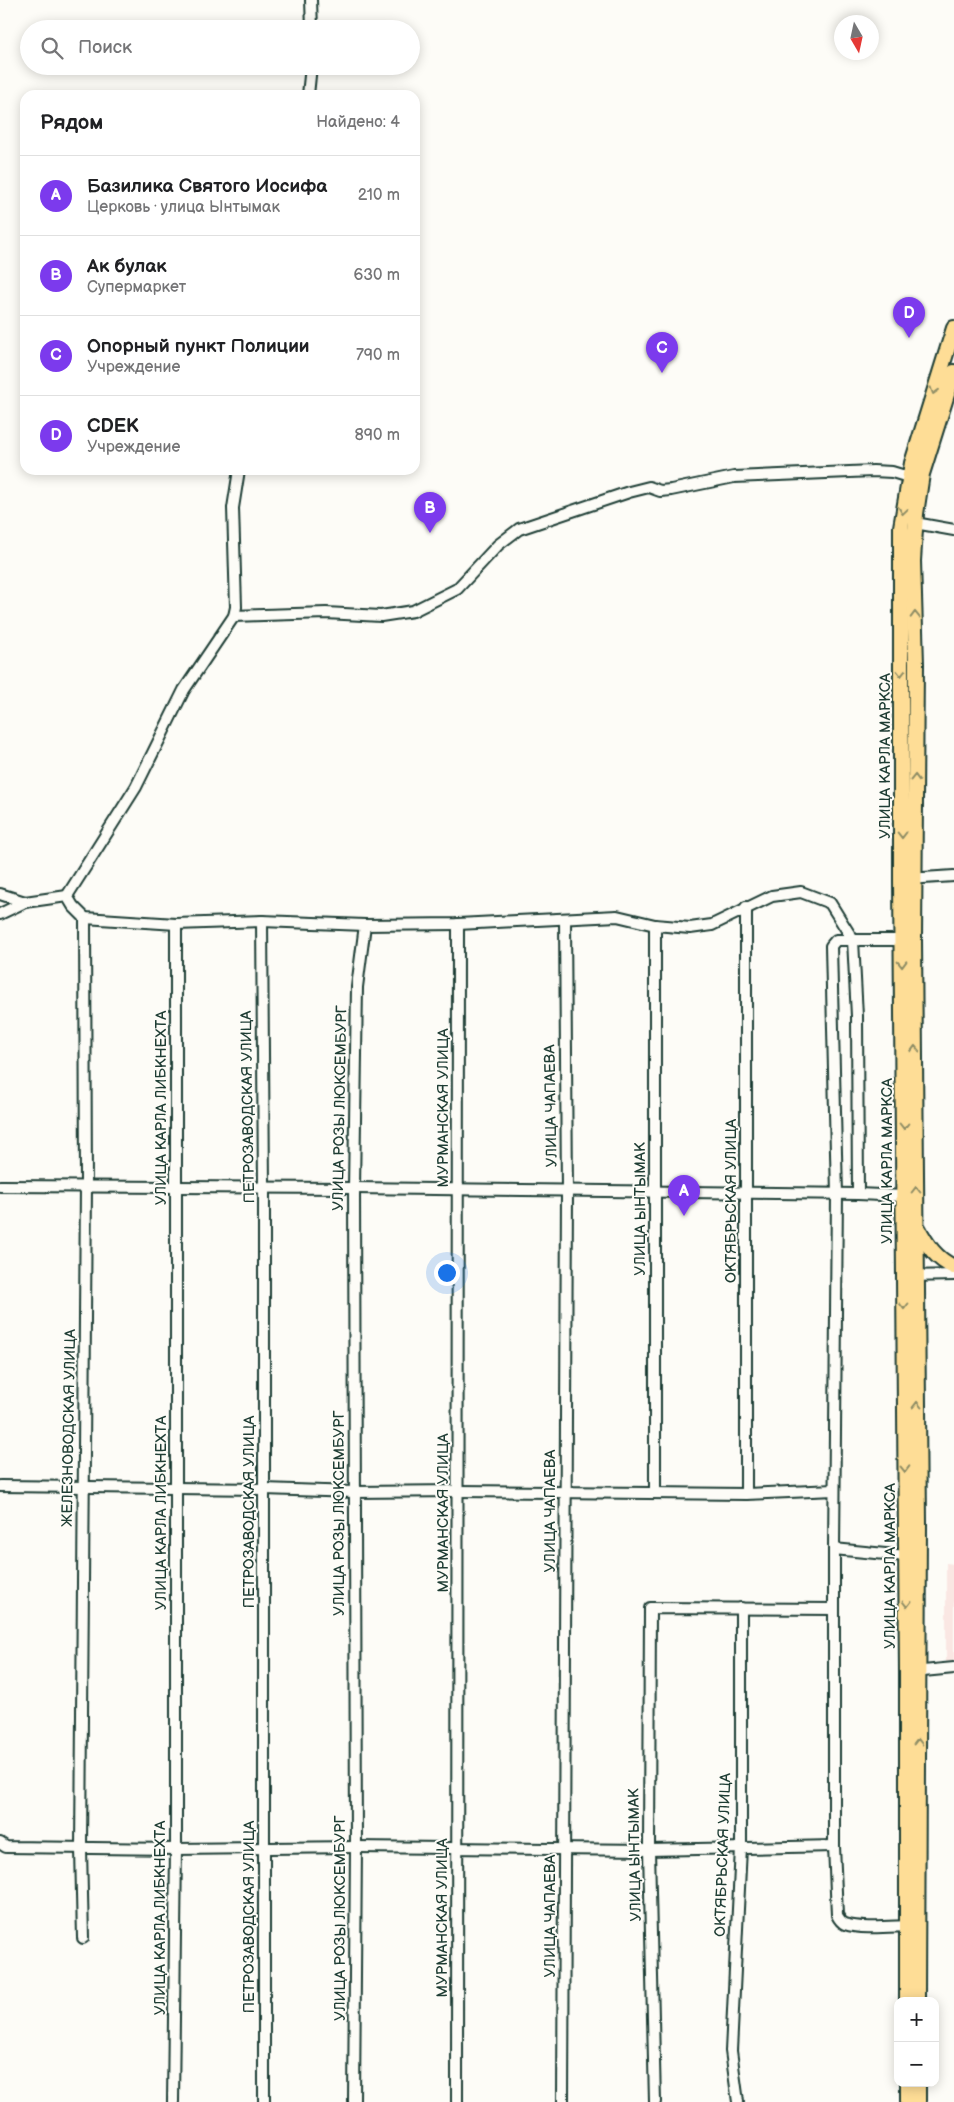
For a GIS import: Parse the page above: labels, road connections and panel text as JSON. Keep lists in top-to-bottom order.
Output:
{
  "streets": {
    "main road": ["УЛИЦА КАРЛА МАРКСА"],
    "street": [
      "УЛИЦА ЧАПАЕВА",
      "ПЕТРОЗАВОДСКАЯ УЛИЦА",
      "УЛИЦА КАРЛА ЛИБКНЕХТА",
      "УЛИЦА РОЗЫ ЛЮКСЕМБУРГ",
      "МУРМАНСКАЯ УЛИЦА",
      "ОКТЯБРЬСКАЯ УЛИЦА",
      "УЛИЦА ЫНТЫМАК",
      "ЖЕЛЕЗНОВОДСКАЯ УЛИЦА"
    ]
  },
  "crossings": [
    ["ОКТЯБРЬСКАЯ УЛИЦА", "УЛИЦА ЫНТЫМАК"]
  ],
  "north": "bottom",
  "page": {
    "search": "Поиск",
    "heading": ["Рядом", "Найдено: 4"],
    "list": [
      {
        "mark": "A",
        "name": "Базилика Святого Иосифа",
        "note": "Церковь · улица Ынтымак",
        "value": "210 m"
      },
      {
        "mark": "B",
        "name": "Ак булак",
        "note": "Супермаркет",
        "value": "630 m"
      },
      {
        "mark": "C",
        "name": "Опорный пункт Полиции",
        "note": "Учреждение",
        "value": "790 m"
      },
      {
        "mark": "D",
        "name": "CDEK",
        "note": "Учреждение",
        "value": "890 m"
      }
    ],
    "pins": [
      "D",
      "C",
      "B",
      "A"
    ],
    "map_buttons": ["+", "−"]
  }
}
